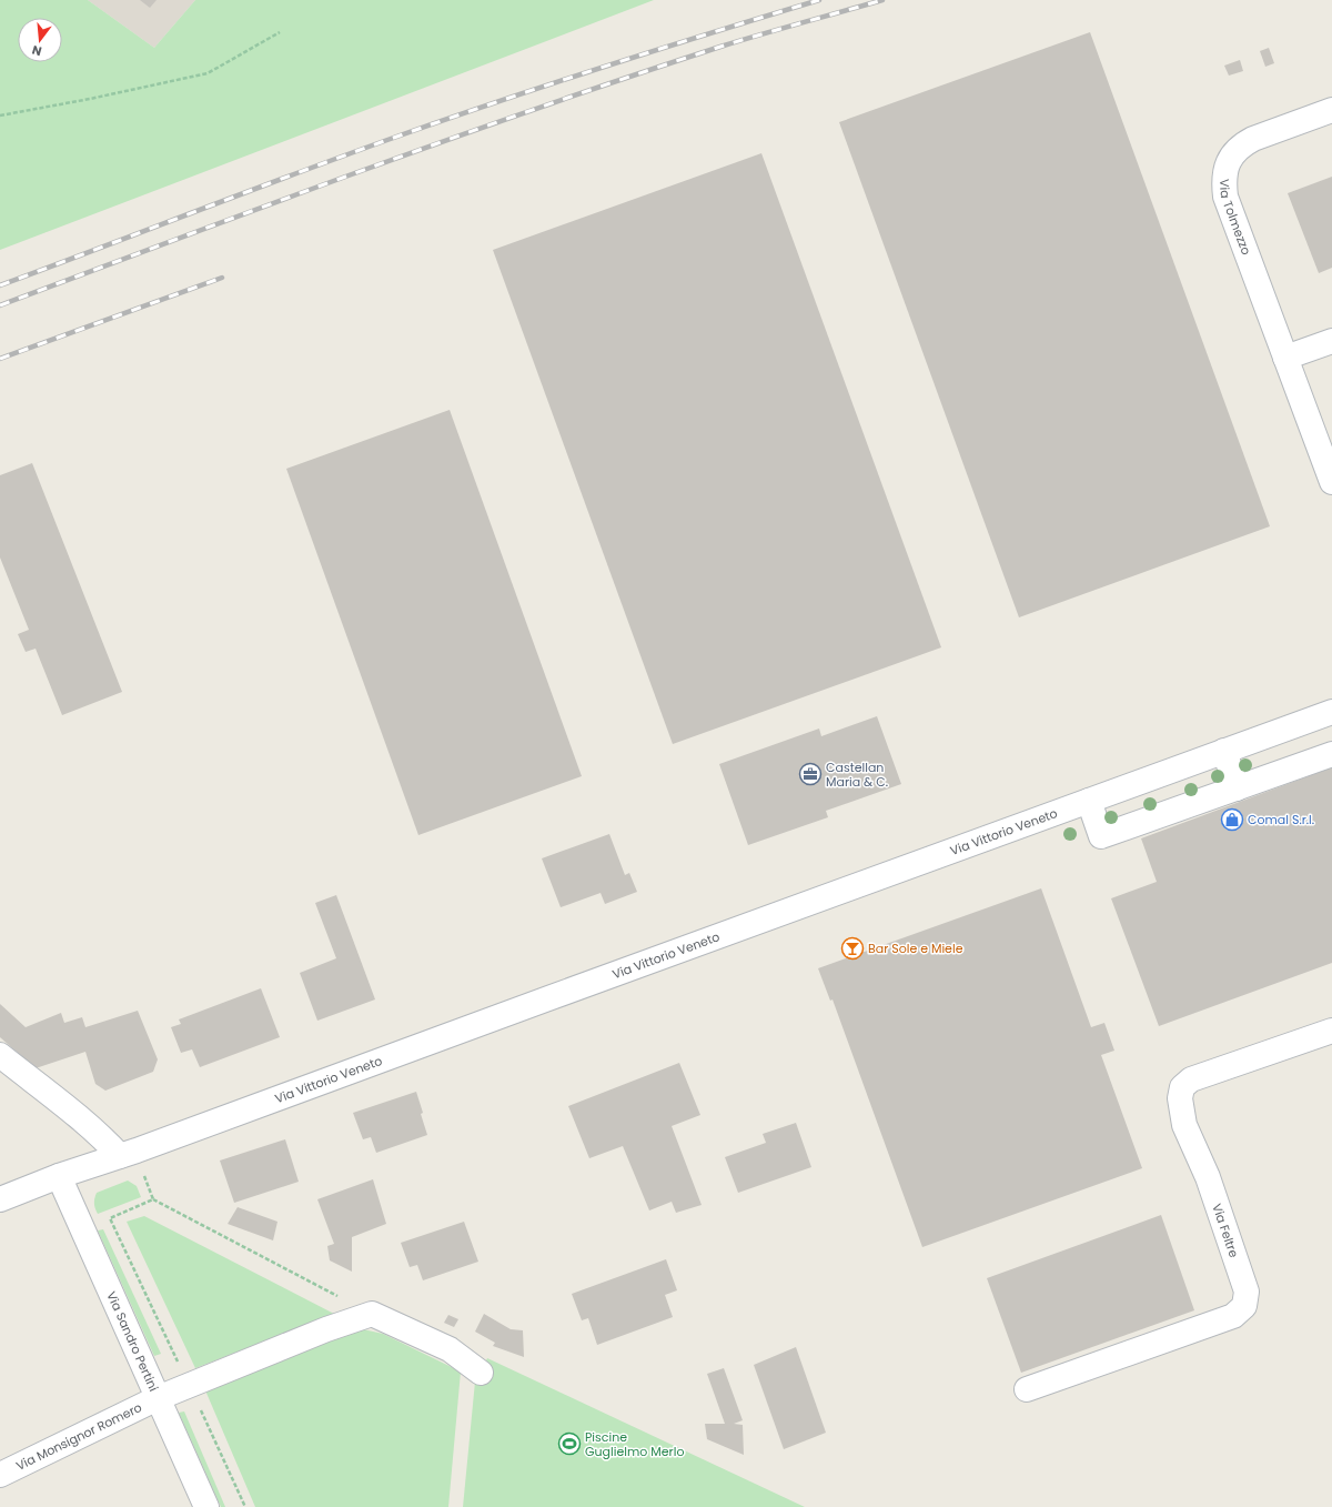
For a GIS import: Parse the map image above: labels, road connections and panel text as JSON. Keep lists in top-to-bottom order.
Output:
{
  "streets": {
    "street": [
      "Via Tolmezzo",
      "Via Vittorio Veneto",
      "Via Feltre",
      "Via Sandro Pertini",
      "Via Monsignor Romero"
    ]
  },
  "crossings": [
    ["Via Vittorio Veneto", "Via Sandro Pertini"],
    ["Via Sandro Pertini", "Via Monsignor Romero"]
  ],
  "places": {
    "office": ["Castellan Maria & C."],
    "shop": ["Comal S.r.l."],
    "bar": ["Bar Sole e Miele"],
    "sports": ["Piscine Guglielmo Merlo"]
  },
  "north": "bottom"
}
